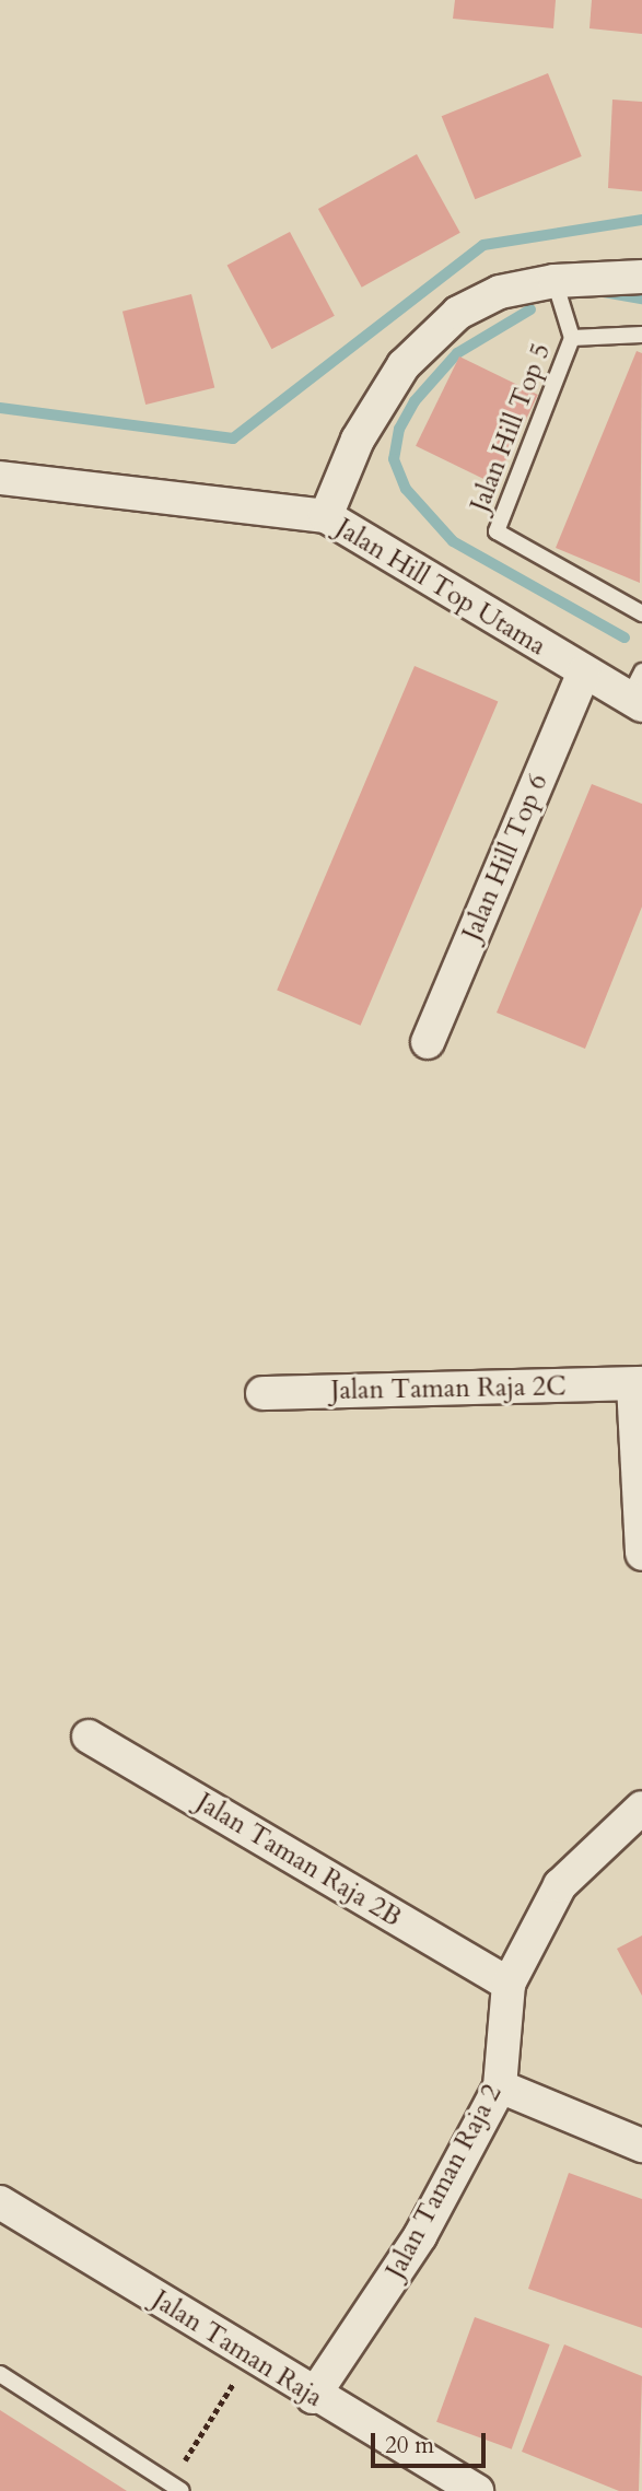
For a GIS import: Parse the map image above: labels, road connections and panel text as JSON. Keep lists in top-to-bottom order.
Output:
{
  "streets": {
    "street": [
      "Jalan Hill Top Utama",
      "Jalan Hill Top 6",
      "Jalan Taman Raja 2C",
      "Jalan Taman Raja 2B",
      "Jalan Taman Raja 2",
      "Jalan Taman Raja"
    ],
    "lane": ["Jalan Hill Top 5"]
  },
  "crossings": [
    ["Jalan Hill Top Utama", "Jalan Hill Top 6"],
    ["Jalan Taman Raja 2B", "Jalan Taman Raja 2"],
    ["Jalan Taman Raja 2", "Jalan Taman Raja"]
  ],
  "scale_bar": "20 m"
}
